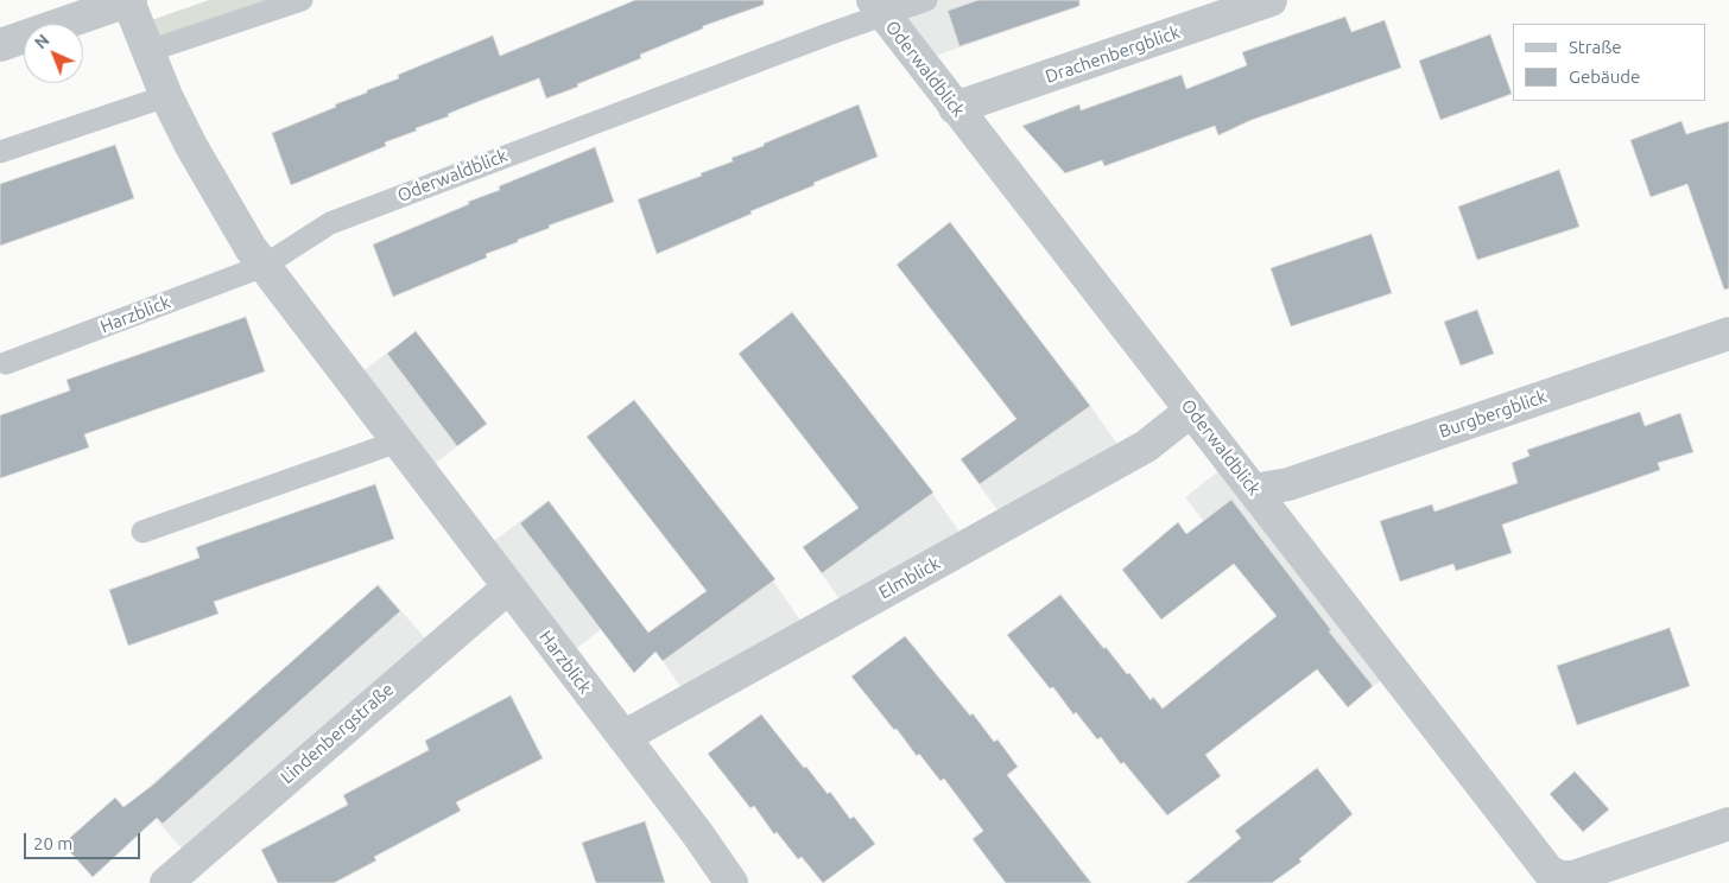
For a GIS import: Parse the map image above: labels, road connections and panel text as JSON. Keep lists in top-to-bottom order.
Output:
{
  "streets": {
    "street": [
      "Drachenbergblick",
      "Oderwaldblick",
      "Harzblick",
      "Burgbergblick",
      "Elmblick",
      "Lindenbergstraße"
    ]
  },
  "crossings": [
    ["Drachenbergblick", "Oderwaldblick"],
    ["Oderwaldblick", "Harzblick"],
    ["Oderwaldblick", "Burgbergblick"],
    ["Oderwaldblick", "Elmblick"],
    ["Harzblick", "Elmblick"],
    ["Harzblick", "Lindenbergstraße"]
  ],
  "legend": ["Straße", "Gebäude"],
  "scale_bar": "20 m",
  "north": "top left"
}
